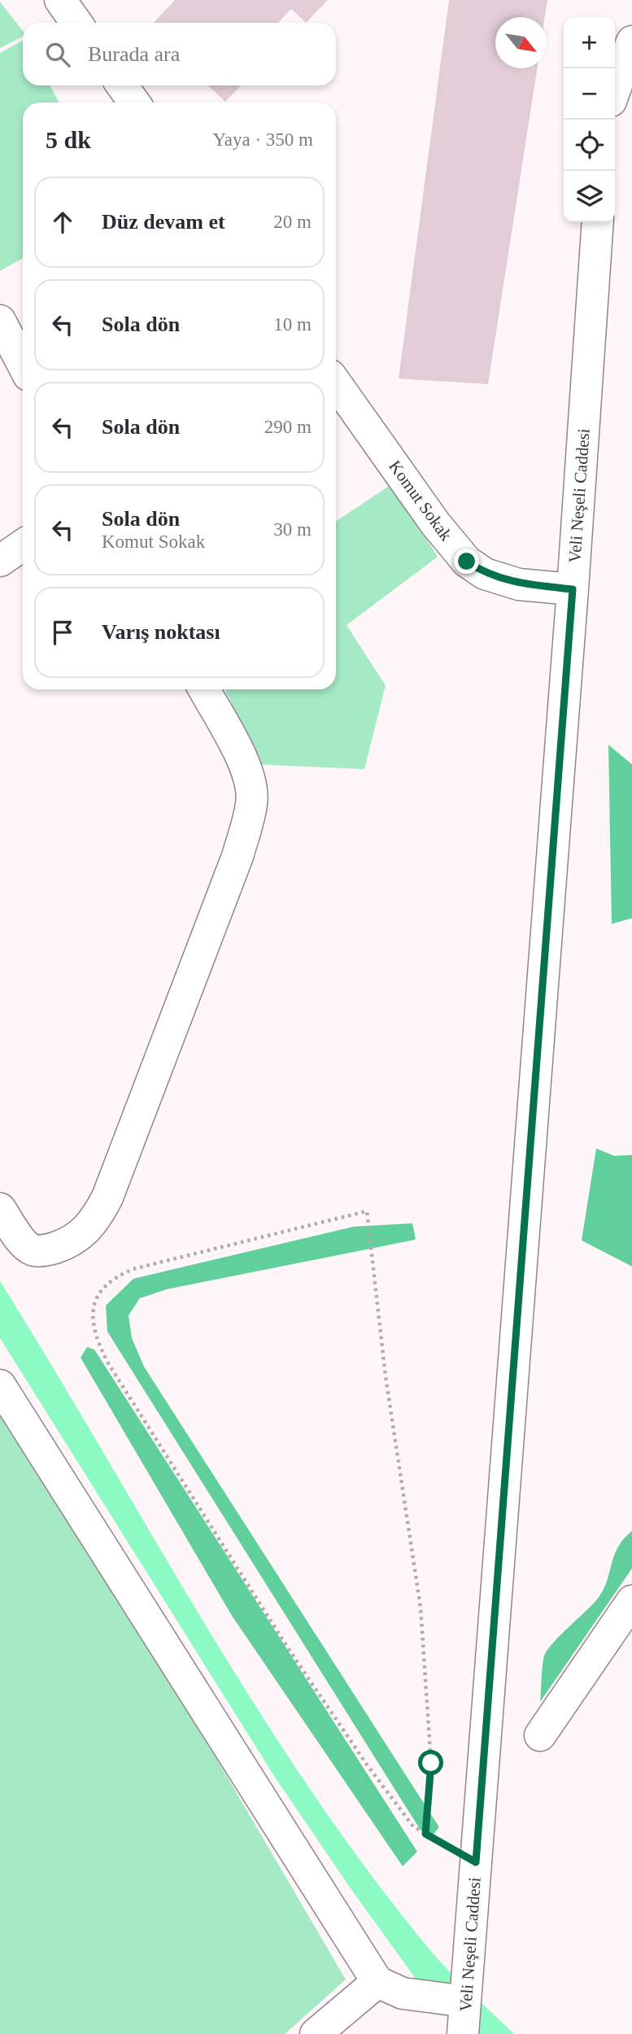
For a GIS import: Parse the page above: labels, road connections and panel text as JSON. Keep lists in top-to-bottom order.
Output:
{
  "streets": {
    "street": ["Veli Neşeli Caddesi", "Komut Sokak"]
  },
  "crossings": [
    ["Veli Neşeli Caddesi", "Komut Sokak"]
  ],
  "north": "bottom right",
  "page": {
    "map_buttons": ["+", "−"],
    "search": "Burada ara",
    "heading": ["5 dk", "Yaya · 350 m"],
    "list": [
      ["Düz devam et", "20 m"],
      ["Sola dön", "10 m"],
      ["Sola dön", "290 m"],
      ["Sola dön", "Komut Sokak", "30 m"],
      "Varış noktası"
    ]
  }
}
